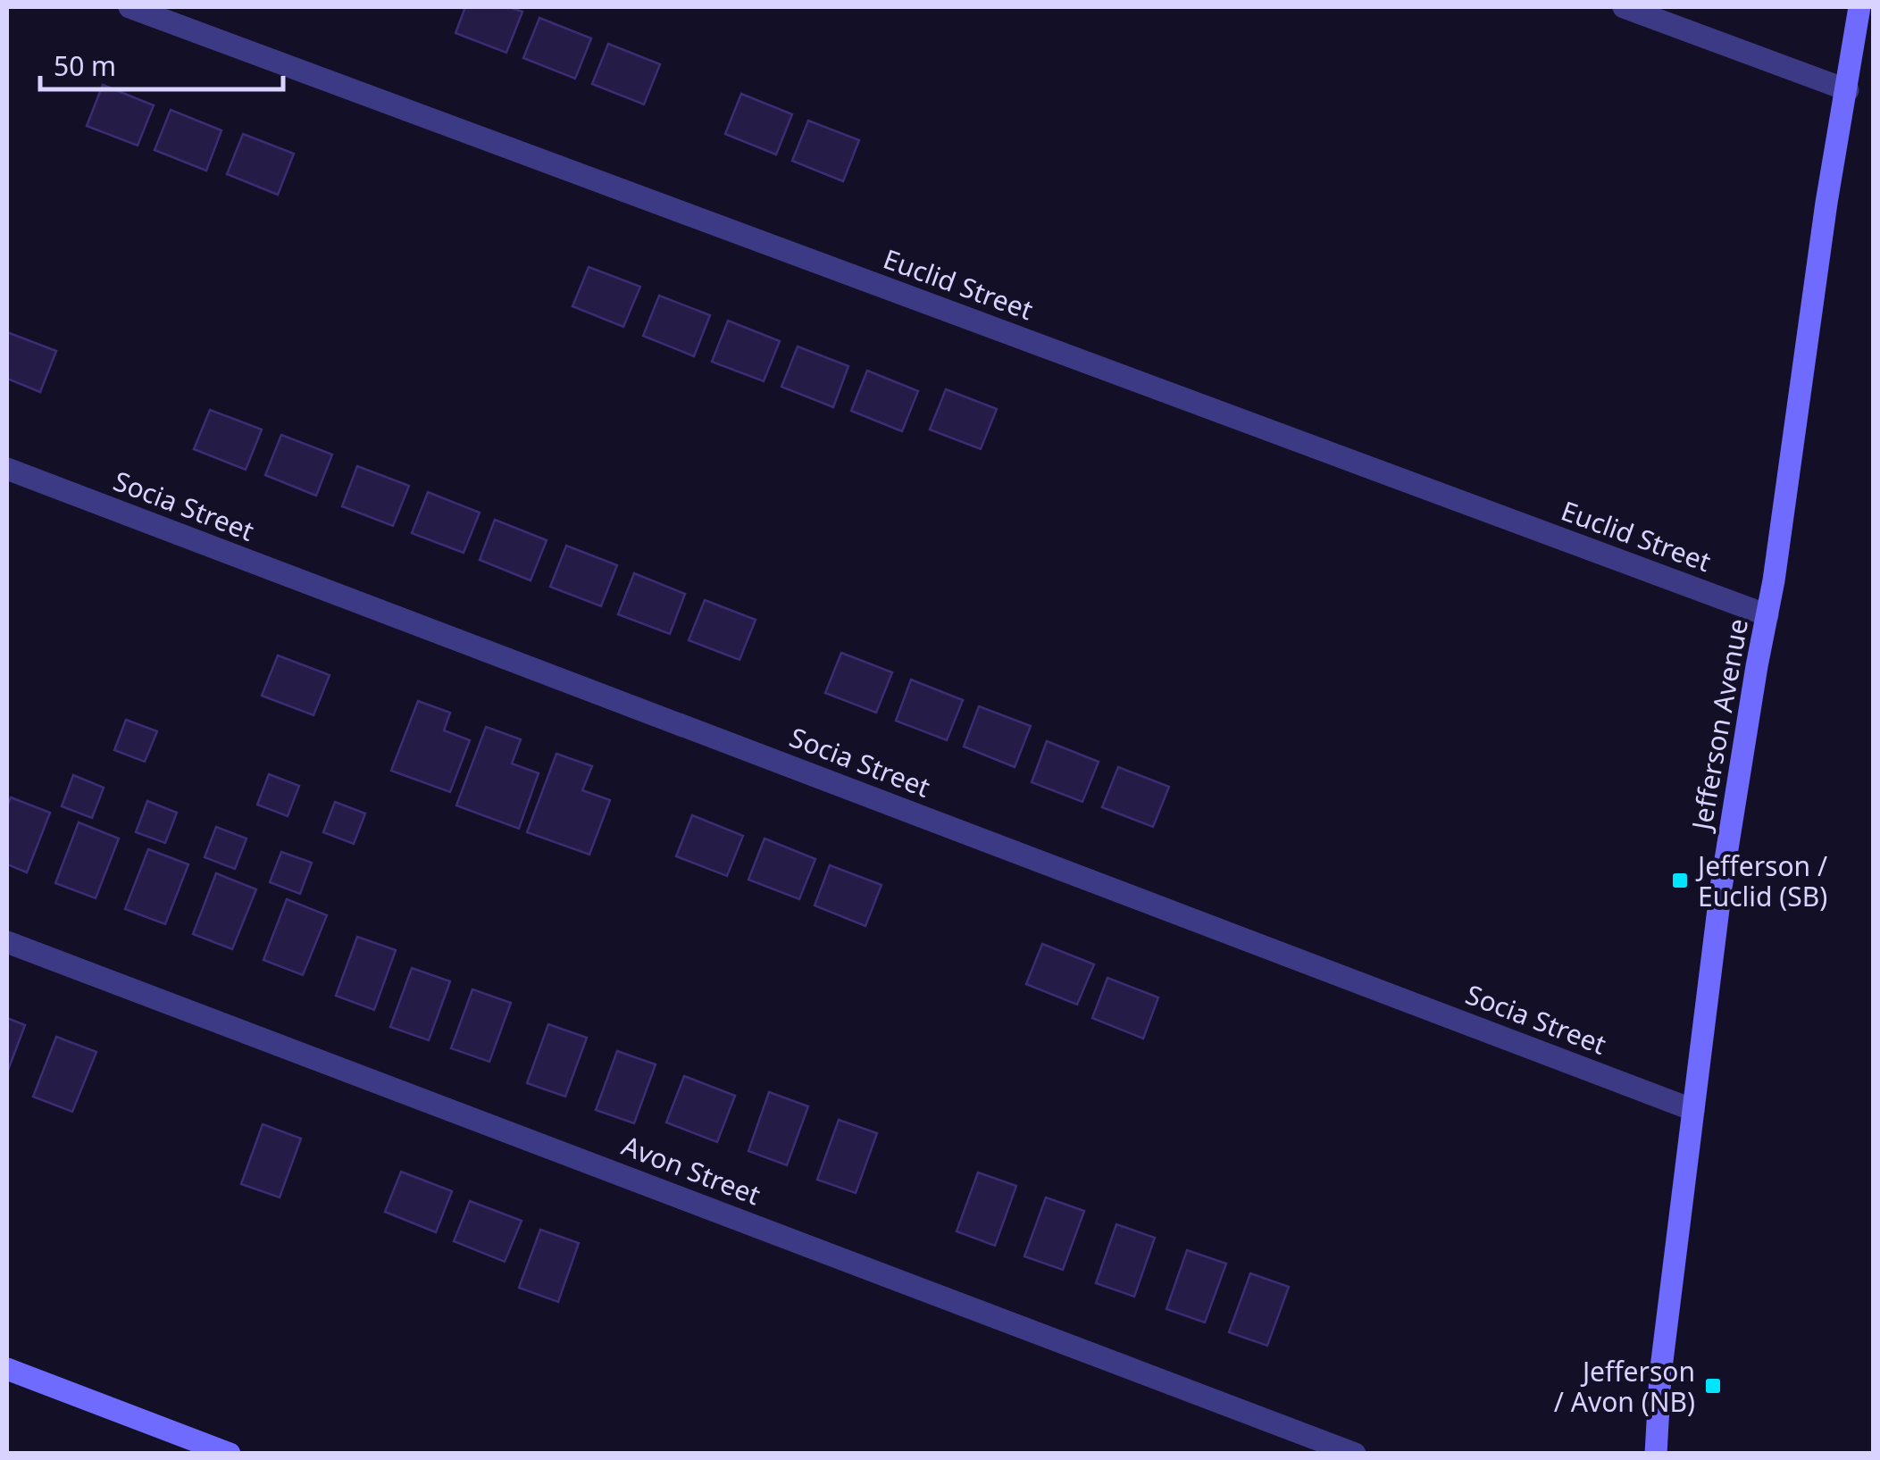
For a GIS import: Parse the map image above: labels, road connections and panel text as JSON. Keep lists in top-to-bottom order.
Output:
{
  "streets": {
    "main road": ["Jefferson Avenue"],
    "street": ["Euclid Street", "Socia Street", "Avon Street"]
  },
  "crossings": [
    ["Euclid Street", "Jefferson Avenue"],
    ["Socia Street", "Jefferson Avenue"]
  ],
  "places": {
    "transit": ["Jefferson / Euclid (SB)", "Jefferson / Avon (NB)"]
  },
  "scale_bar": "50 m"
}
